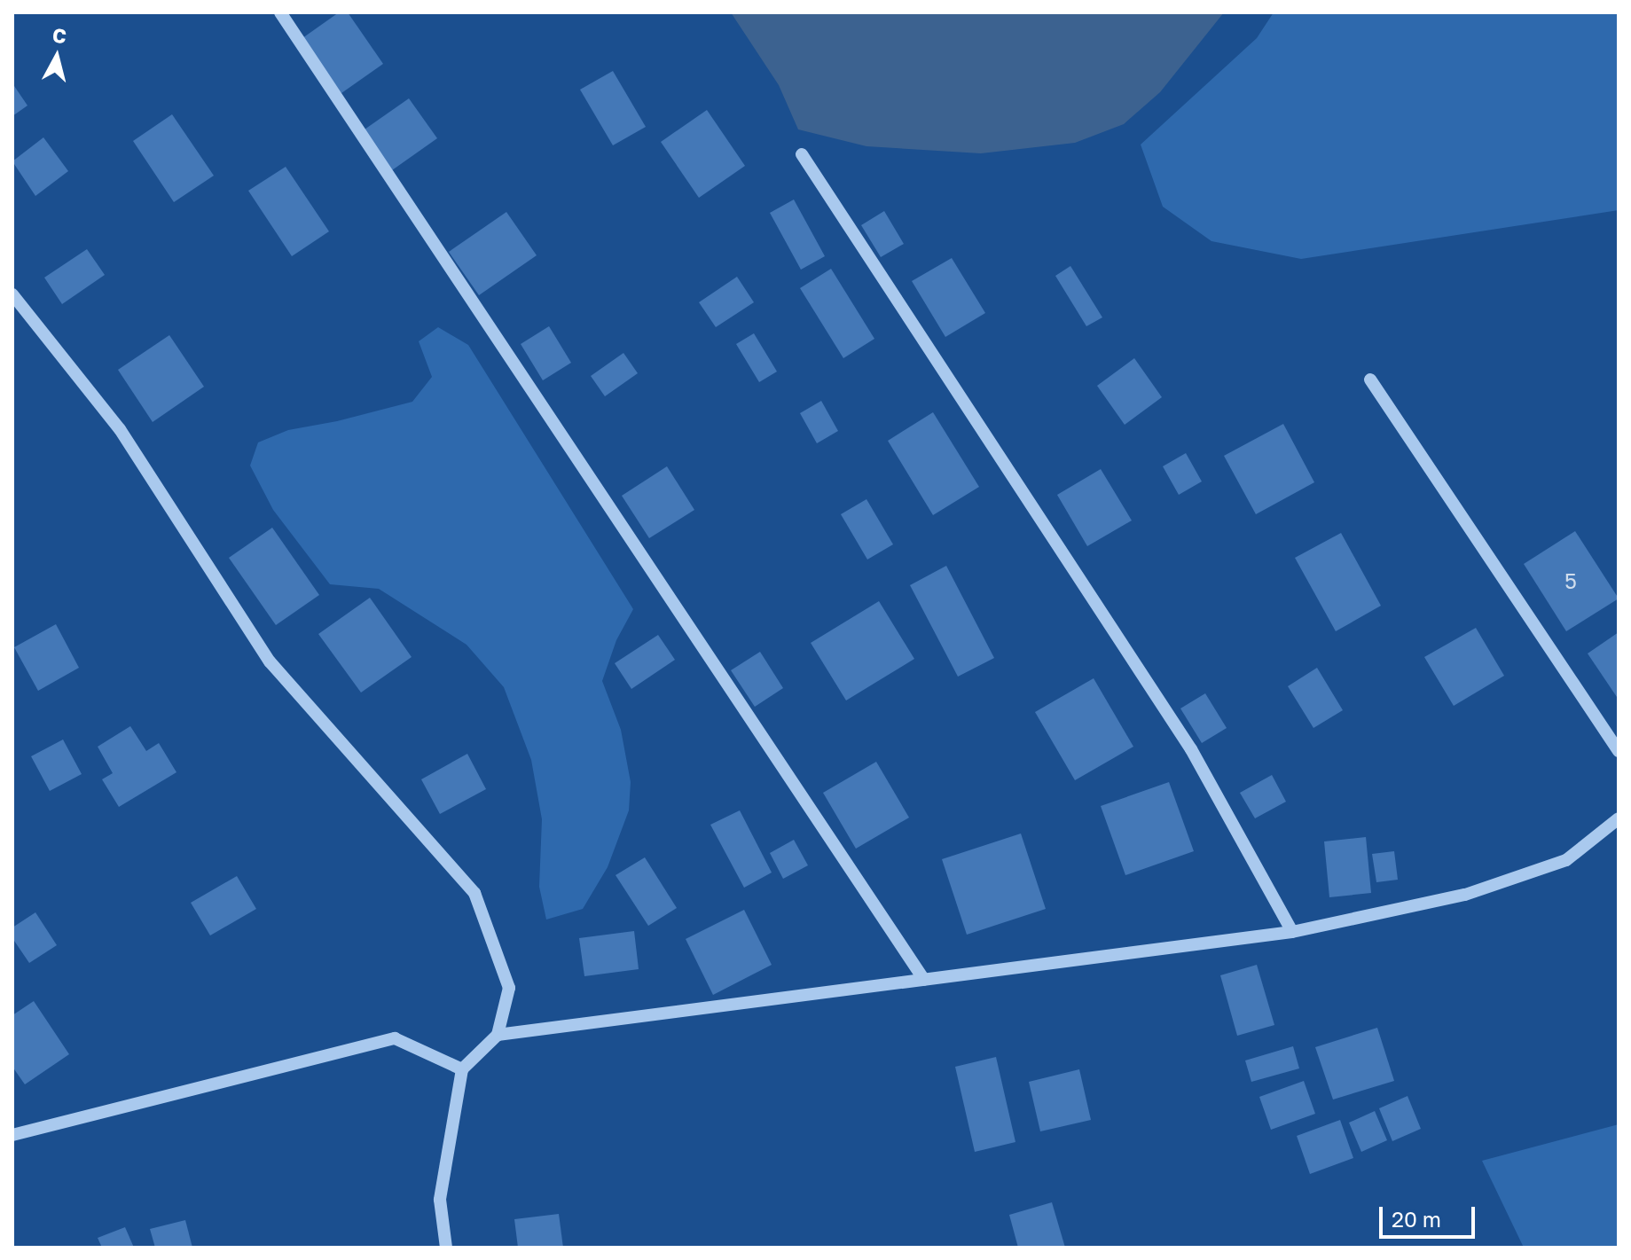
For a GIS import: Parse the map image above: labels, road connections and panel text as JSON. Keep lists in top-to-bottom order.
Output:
{
  "house_numbers": ["5"],
  "scale_bar": "20 m",
  "north": "top"
}
